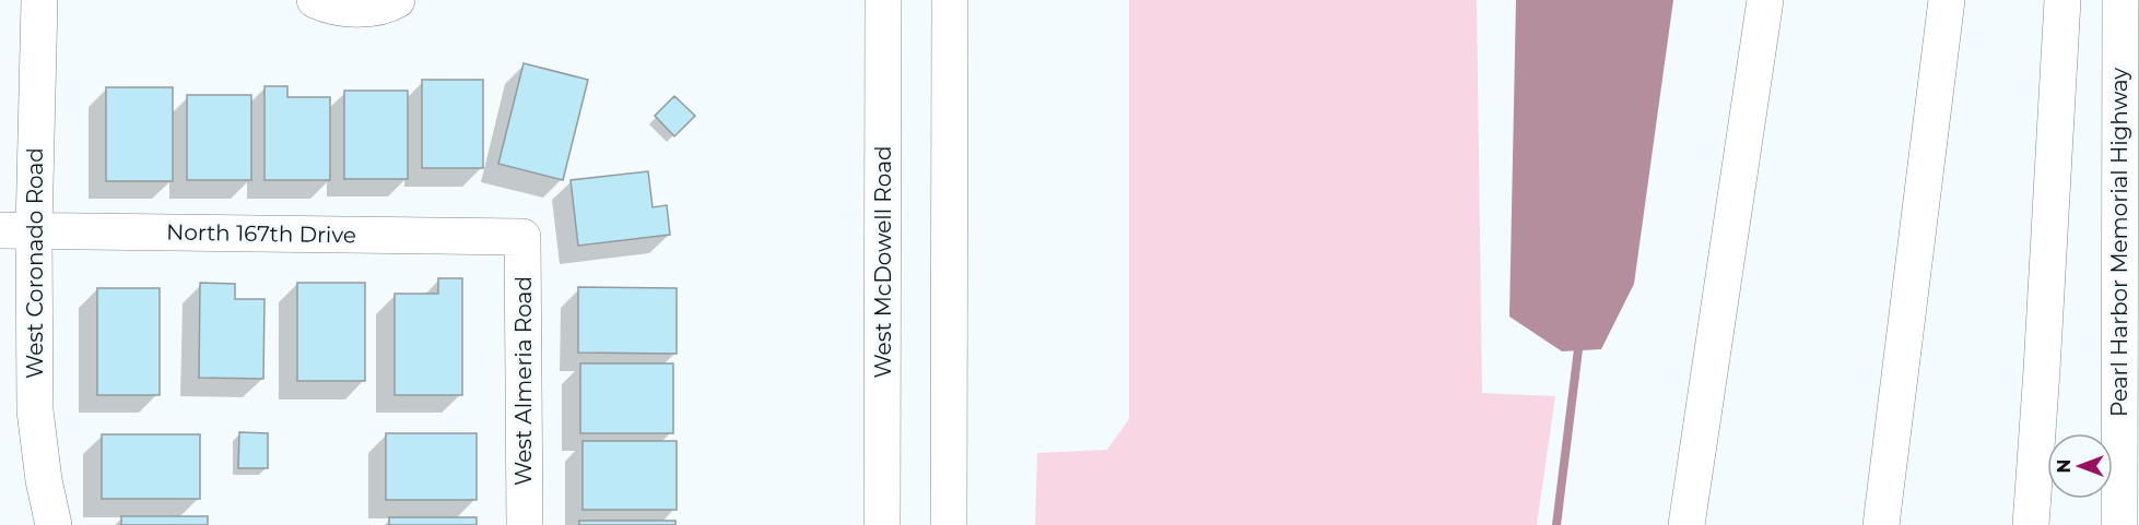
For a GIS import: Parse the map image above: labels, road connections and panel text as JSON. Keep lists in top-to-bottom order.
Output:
{
  "streets": {
    "main road": [
      "North 167th Drive",
      "Pearl Harbor Memorial Highway",
      "West McDowell Road",
      "West Coronado Road",
      "West Almeria Road"
    ]
  },
  "crossings": [
    ["North 167th Drive", "West Coronado Road"],
    ["North 167th Drive", "West Almeria Road"]
  ],
  "north": "left"
}
